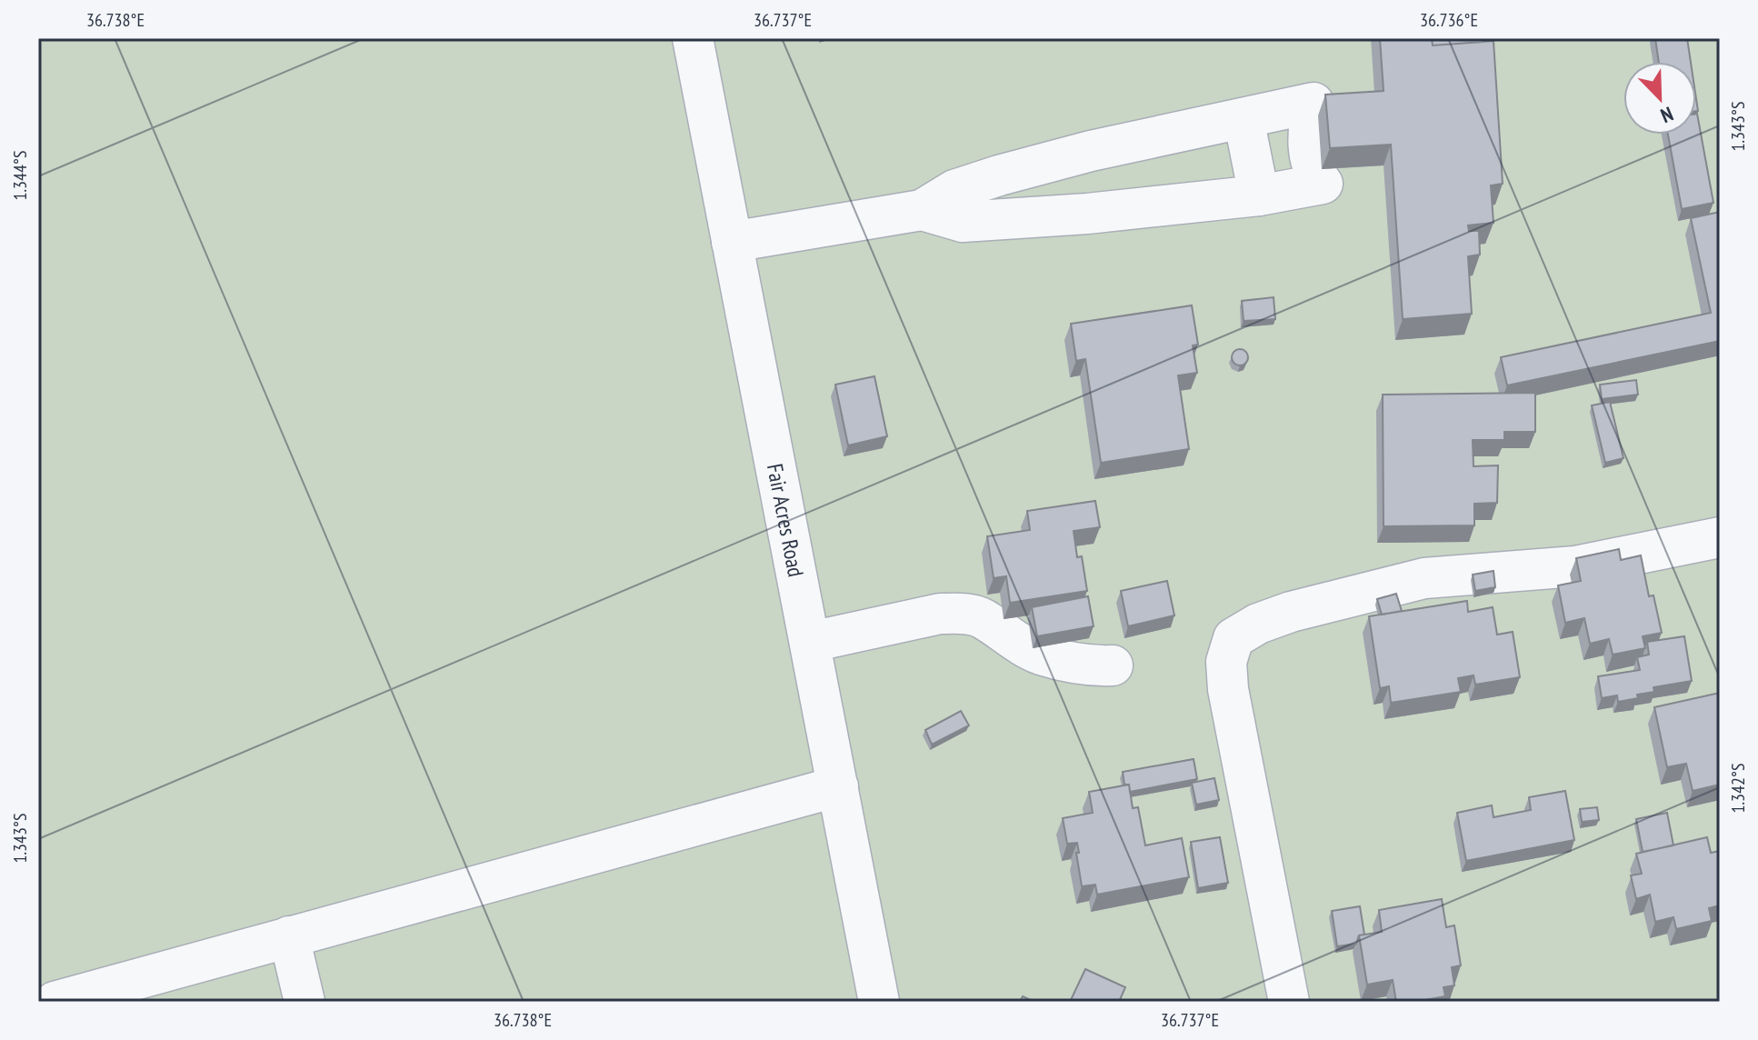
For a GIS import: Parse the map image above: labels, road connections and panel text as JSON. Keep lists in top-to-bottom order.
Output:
{
  "streets": {
    "street": ["Fair Acres Road"]
  },
  "north": "bottom right",
  "coordinates": [
    "36.738°E",
    "36.737°E",
    "36.736°E",
    "1.343°S",
    "1.344°S",
    "1.342°S"
  ]
}
